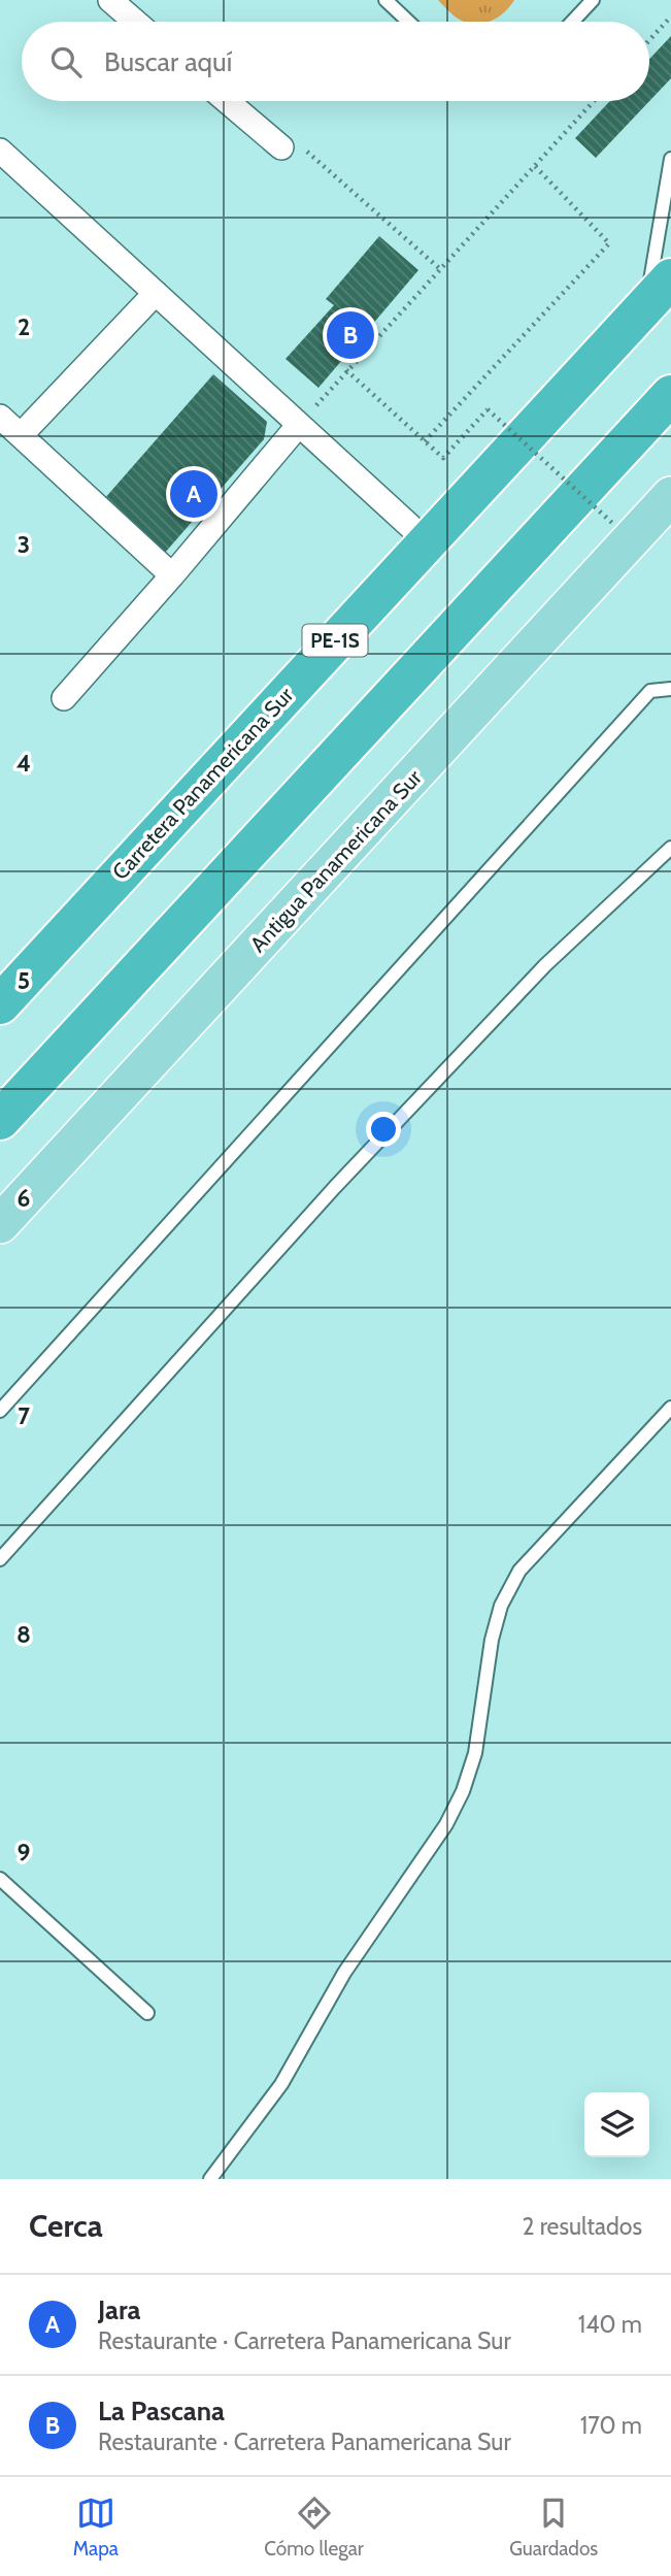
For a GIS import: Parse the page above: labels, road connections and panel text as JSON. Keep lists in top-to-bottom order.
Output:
{
  "streets": {
    "highway": ["PE-1S", "Carretera Panamericana Sur"],
    "main road": ["Antigua Panamericana Sur"]
  },
  "page": {
    "search": "Buscar aquí",
    "pins": ["B", "A"],
    "heading": ["Cerca", "2 resultados"],
    "list": [
      {
        "mark": "A",
        "name": "Jara",
        "note": "Restaurante · Carretera Panamericana Sur",
        "value": "140 m"
      },
      {
        "mark": "B",
        "name": "La Pascana",
        "note": "Restaurante · Carretera Panamericana Sur",
        "value": "170 m"
      }
    ],
    "nav": ["Mapa", "Cómo llegar", "Guardados"]
  },
  "grid": {
    "rows": [
      "2",
      "3",
      "4",
      "5",
      "6",
      "7",
      "8",
      "9"
    ]
  }
}
